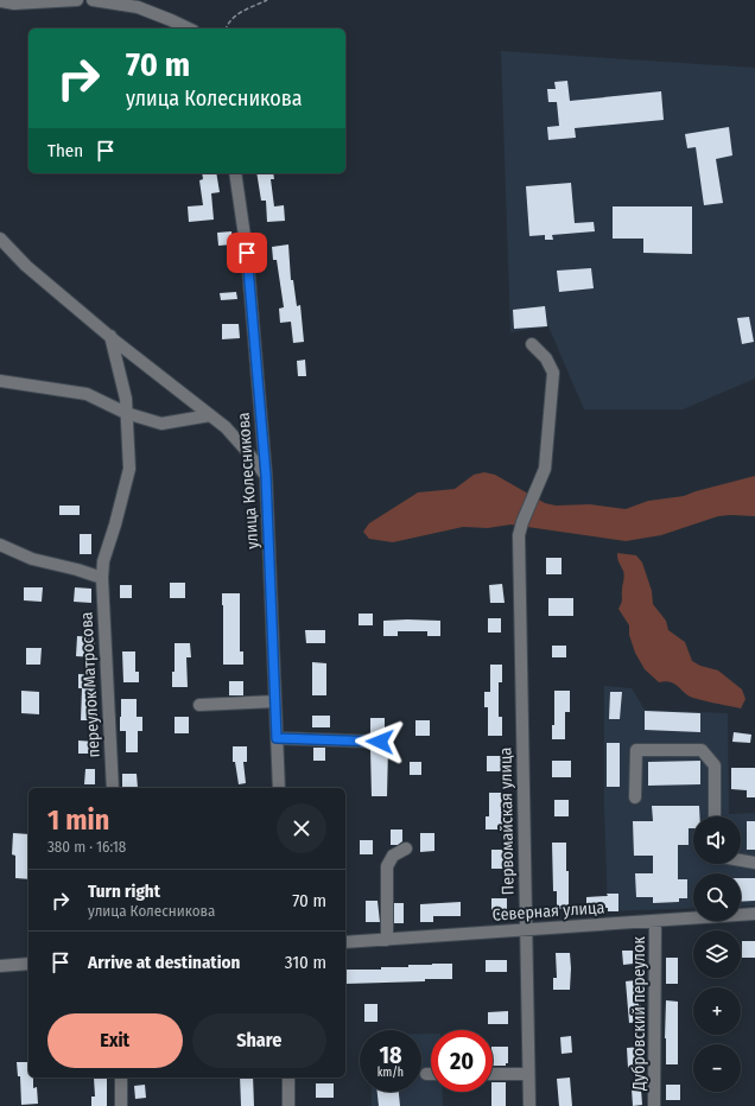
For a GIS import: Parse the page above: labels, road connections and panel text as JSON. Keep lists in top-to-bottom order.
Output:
{
  "streets": {
    "street": [
      "улица Колесникова",
      "переулок Матросова",
      "Первомайская улица",
      "Северная улица",
      "Дубровский переулок"
    ]
  },
  "crossings": [
    ["Первомайская улица", "Северная улица"],
    ["Северная улица", "Дубровский переулок"]
  ],
  "page": {
    "turn": ["70 m", "улица Колесникова"],
    "then": "Then",
    "heading": ["1 min", "380 m · 16:18"],
    "map_buttons": ["+", "−"],
    "list": [
      {
        "name": "Turn right",
        "note": "улица Колесникова",
        "value": "70 m"
      },
      {
        "name": "Arrive at destination",
        "value": "310 m"
      }
    ],
    "buttons": ["Exit", "Share"],
    "speed": "18 km/h",
    "limit": "20"
  }
}
